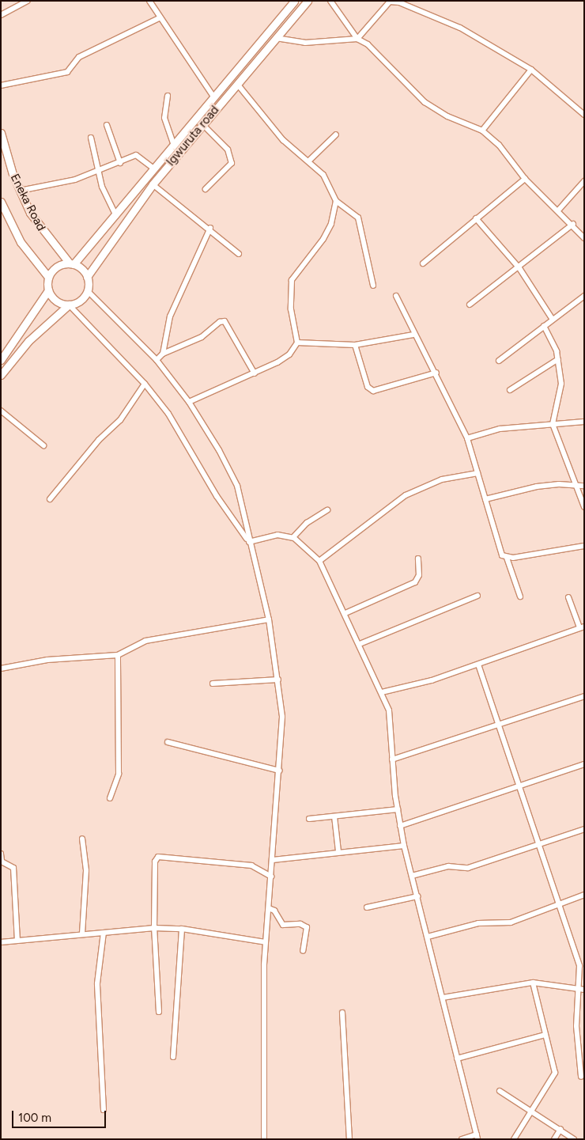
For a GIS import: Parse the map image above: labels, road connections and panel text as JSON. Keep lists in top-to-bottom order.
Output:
{
  "streets": {
    "main road": ["Igwuruta road", "Eneka Road"]
  },
  "crossings": [
    ["Igwuruta road", "Eneka Road"]
  ],
  "scale_bar": "100 m"
}
